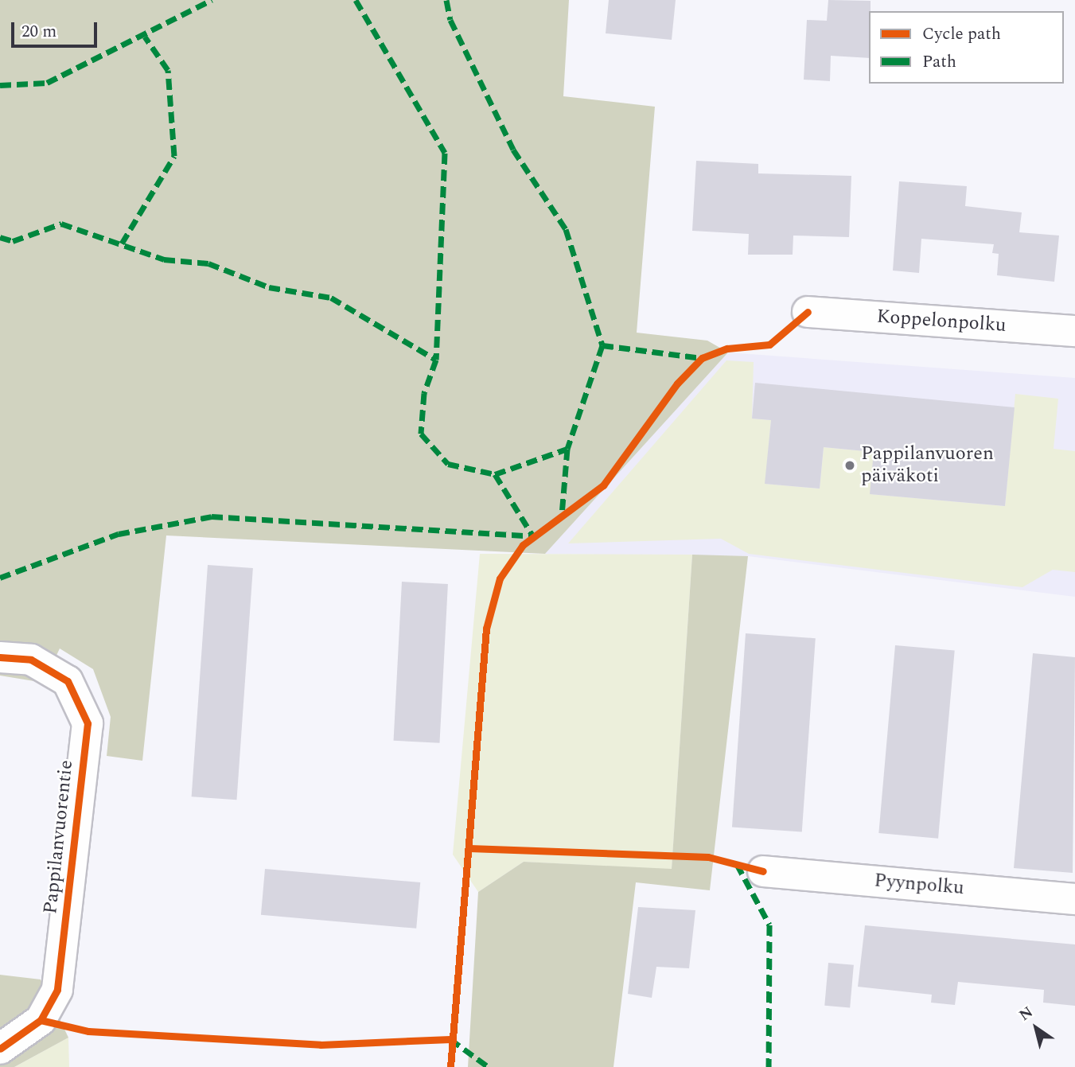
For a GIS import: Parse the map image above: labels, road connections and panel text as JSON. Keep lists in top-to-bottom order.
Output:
{
  "streets": {
    "street": ["Koppelonpolku", "Pappilanvuorentie", "Pyynpolku"]
  },
  "places": ["Pappilanvuoren päiväkoti"],
  "legend": ["Cycle path", "Path"],
  "scale_bar": "20 m",
  "north": "top left"
}
